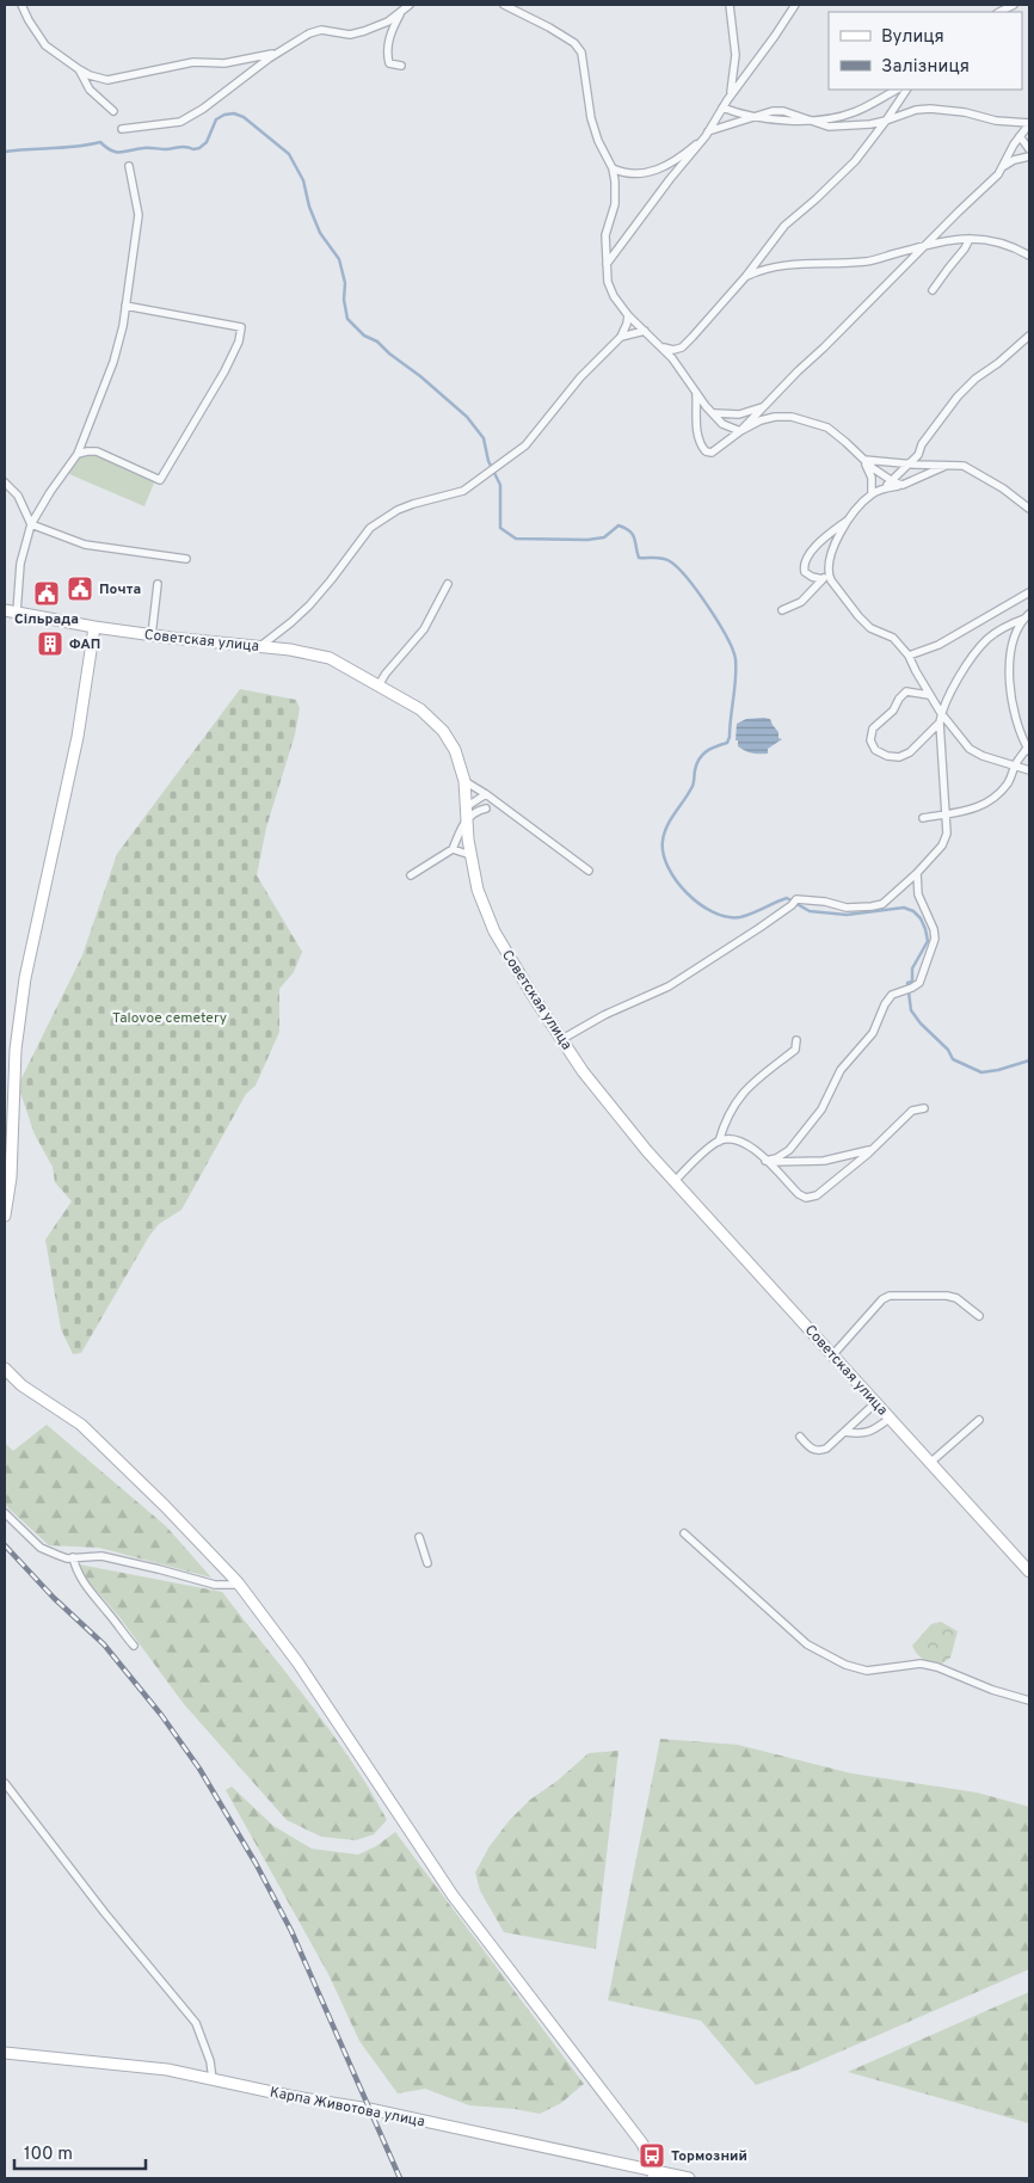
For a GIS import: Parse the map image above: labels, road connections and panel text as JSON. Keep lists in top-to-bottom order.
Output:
{
  "streets": {
    "main road": ["Советская улица", "Карпа Животова улица"]
  },
  "parks": ["Talovoe cemetery"],
  "places": {
    "public building": ["Почта", "Сільрада"],
    "building": ["ФАП"],
    "bus stop": ["Тормозний"]
  },
  "legend": ["Вулиця", "Залізниця"],
  "scale_bar": "100 m"
}
